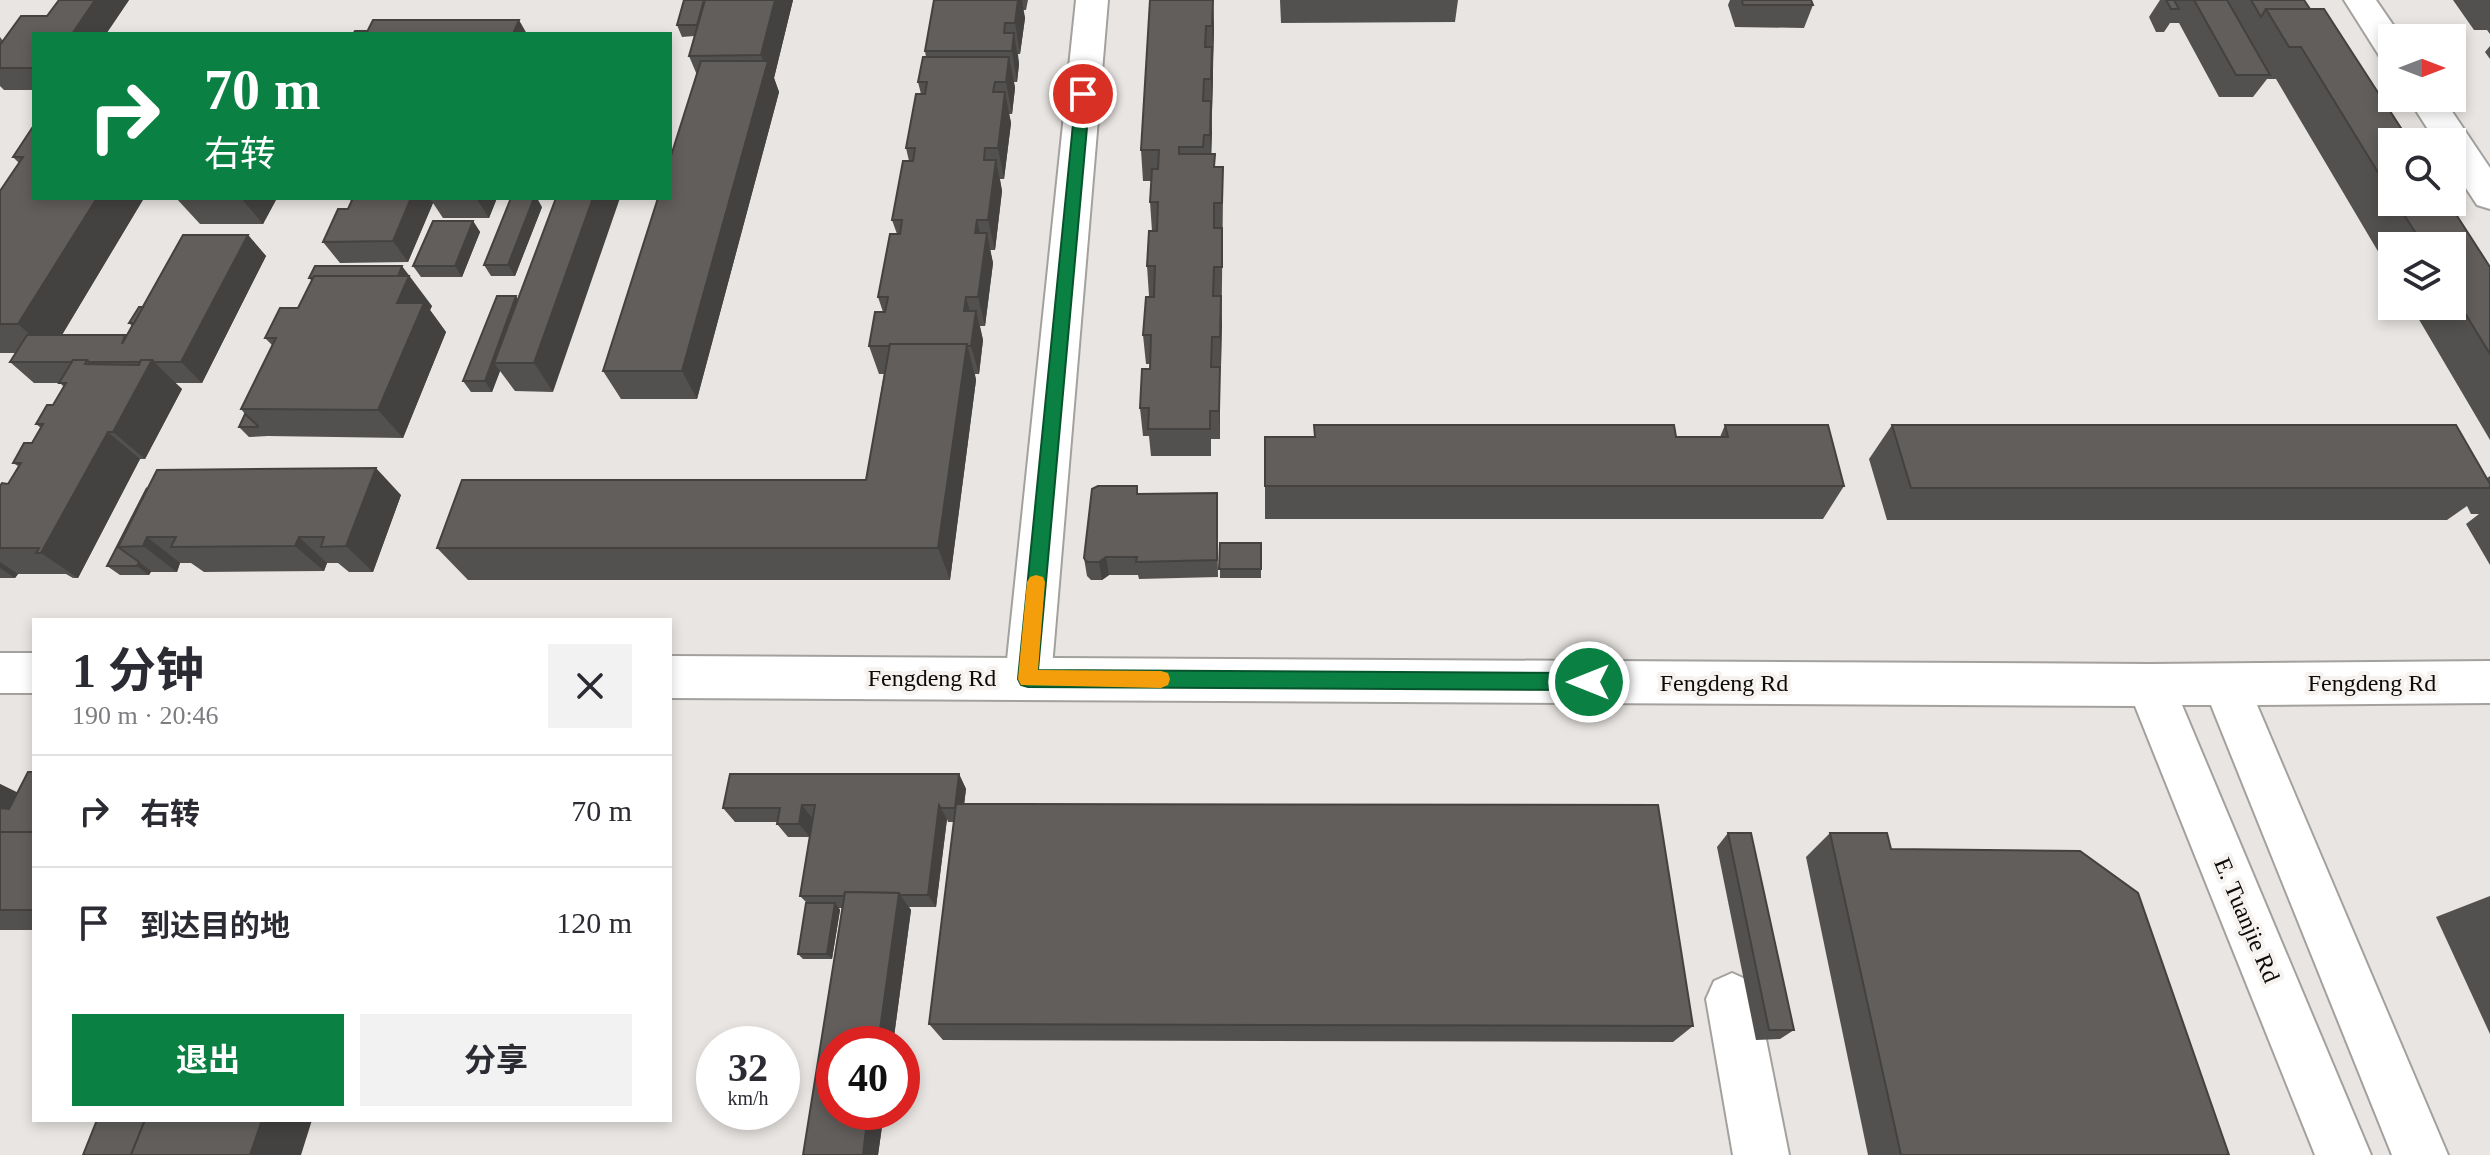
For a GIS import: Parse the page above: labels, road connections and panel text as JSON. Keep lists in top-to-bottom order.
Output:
{
  "streets": {
    "street": ["Fengdeng Rd", "E. Tuanjie Rd"]
  },
  "crossings": [
    ["Fengdeng Rd", "E. Tuanjie Rd"]
  ],
  "north": "right",
  "page": {
    "turn": ["70 m", "右转"],
    "heading": ["1 分钟", "190 m · 20:46"],
    "list": [
      {
        "name": "右转",
        "value": "70 m"
      },
      {
        "name": "到达目的地",
        "value": "120 m"
      }
    ],
    "buttons": ["退出", "分享"],
    "speed": "32 km/h",
    "limit": "40"
  }
}
